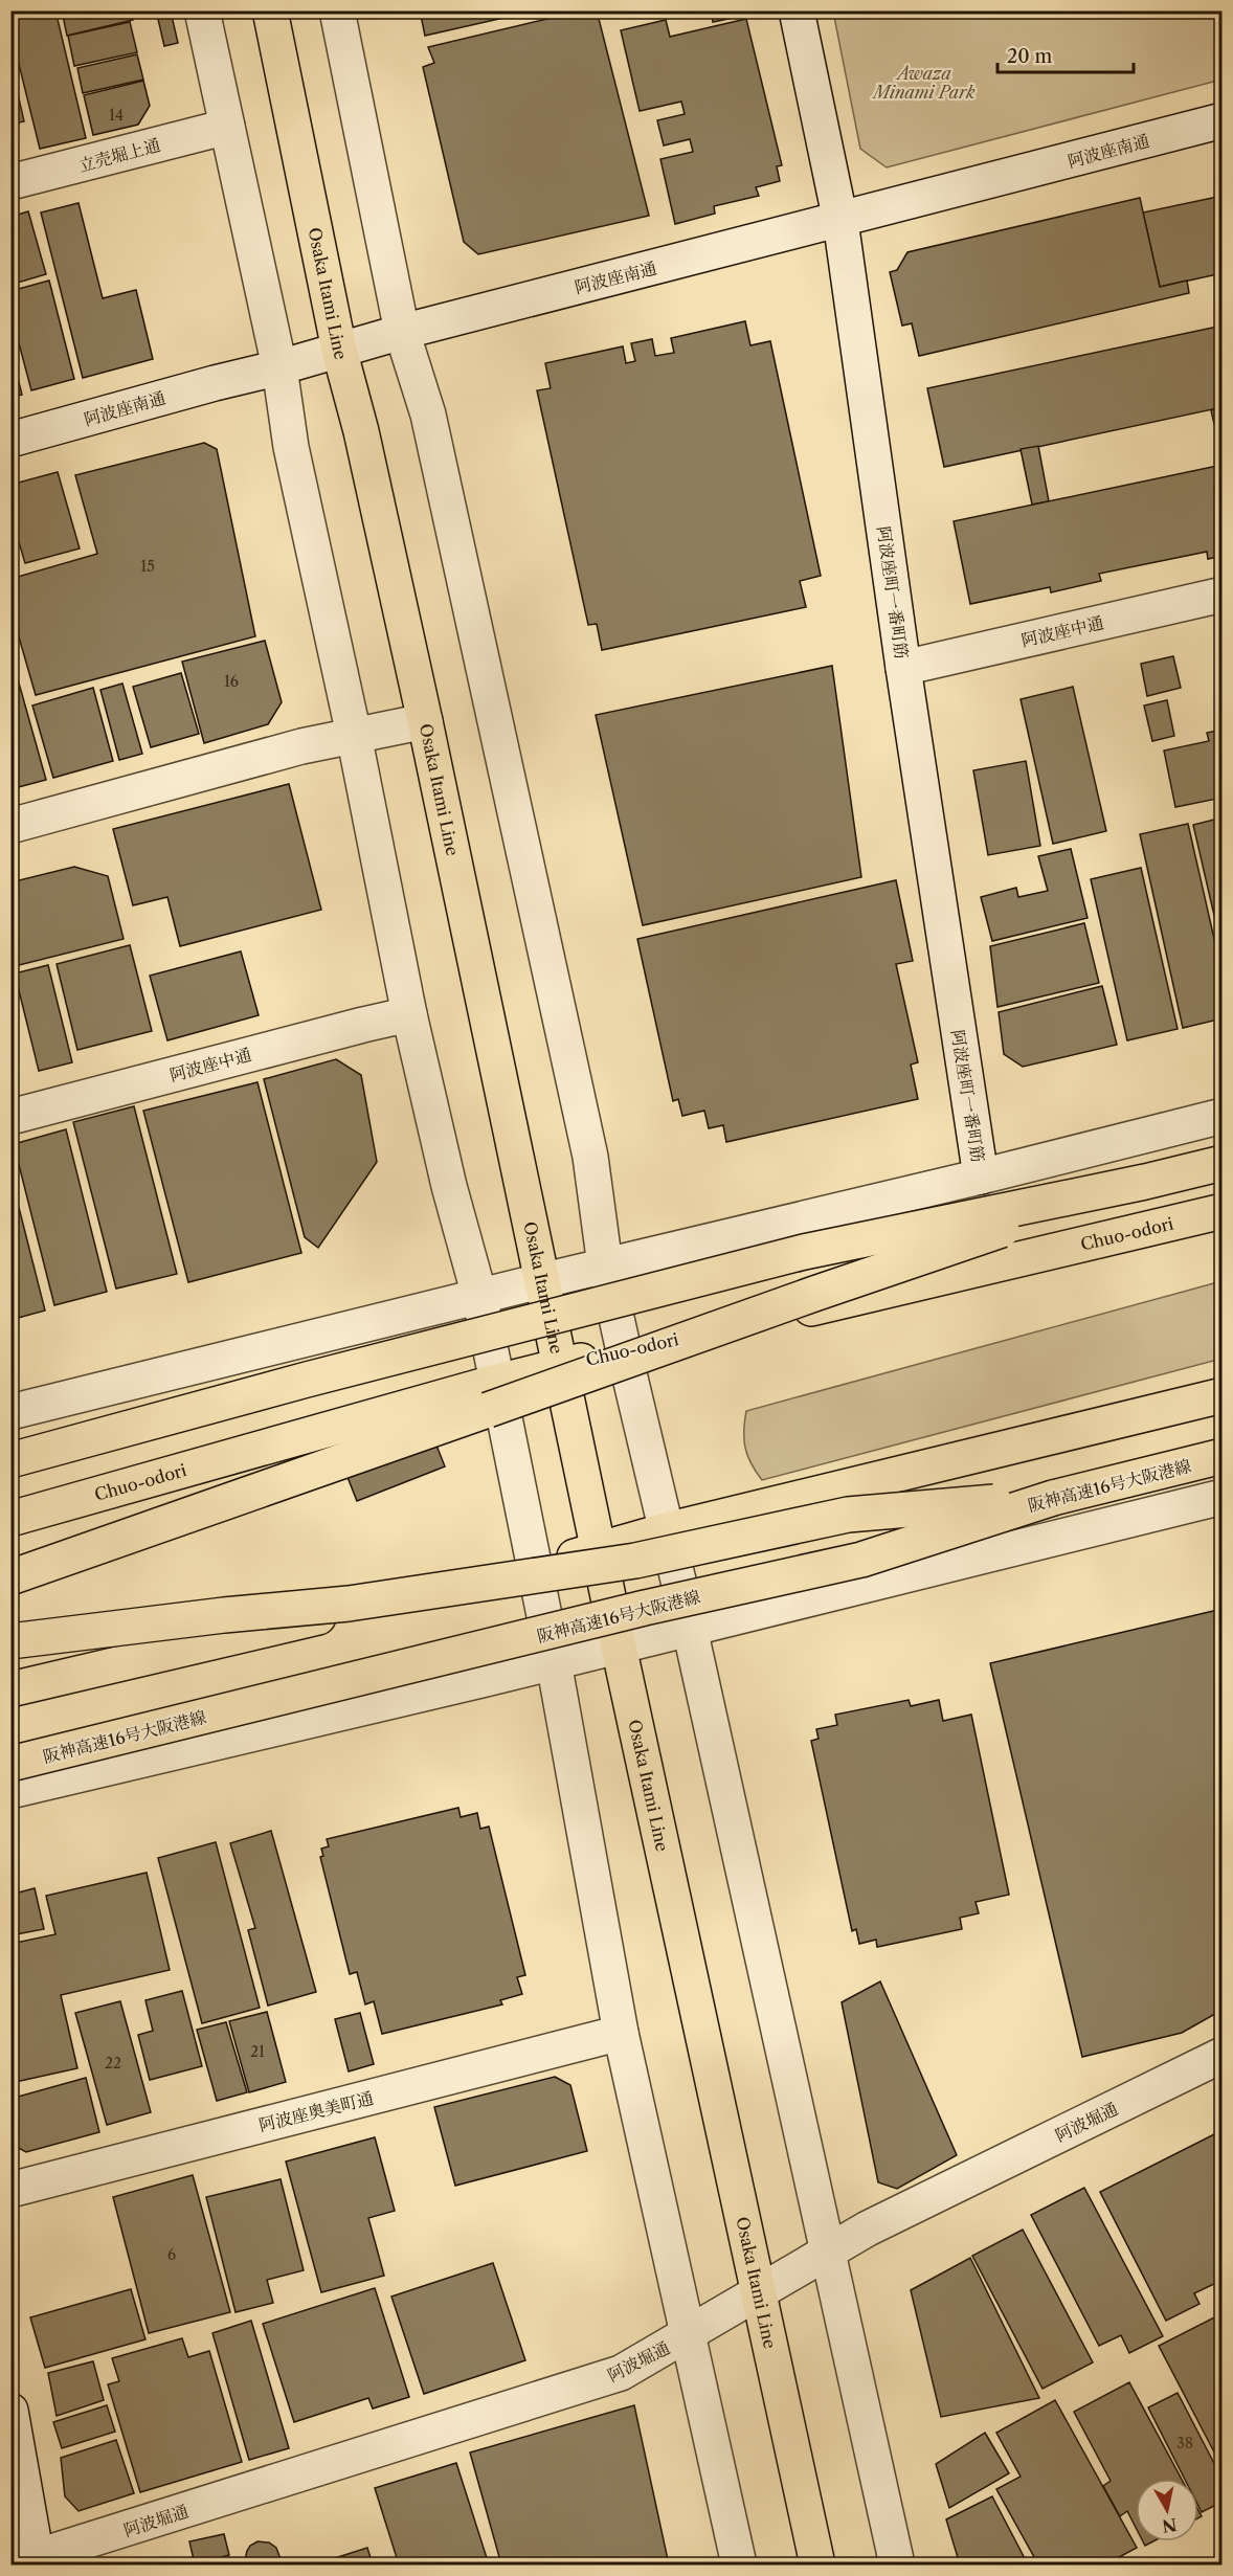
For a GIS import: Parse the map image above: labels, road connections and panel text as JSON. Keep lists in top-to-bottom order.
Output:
{
  "streets": {
    "main road": ["Osaka Itami Line", "Chuo-odori", "阪神高速16号大阪港線"],
    "street": [
      "阿波座南通",
      "立売堀上通",
      "阿波座町一番町筋",
      "阿波座中通",
      "阿波座奥美町通",
      "阿波堀通"
    ]
  },
  "crossings": [
    ["阿波座南通", "Osaka Itami Line"],
    ["阿波座南通", "阿波座町一番町筋"],
    ["Osaka Itami Line", "Chuo-odori"],
    ["Osaka Itami Line", "阿波堀通"],
    ["阿波座町一番町筋", "阿波座中通"]
  ],
  "parks": ["Awaza Minami Park"],
  "house_numbers": [
    "14",
    "15",
    "16",
    "21",
    "22",
    "6",
    "38"
  ],
  "scale_bar": "20 m",
  "north": "bottom"
}
